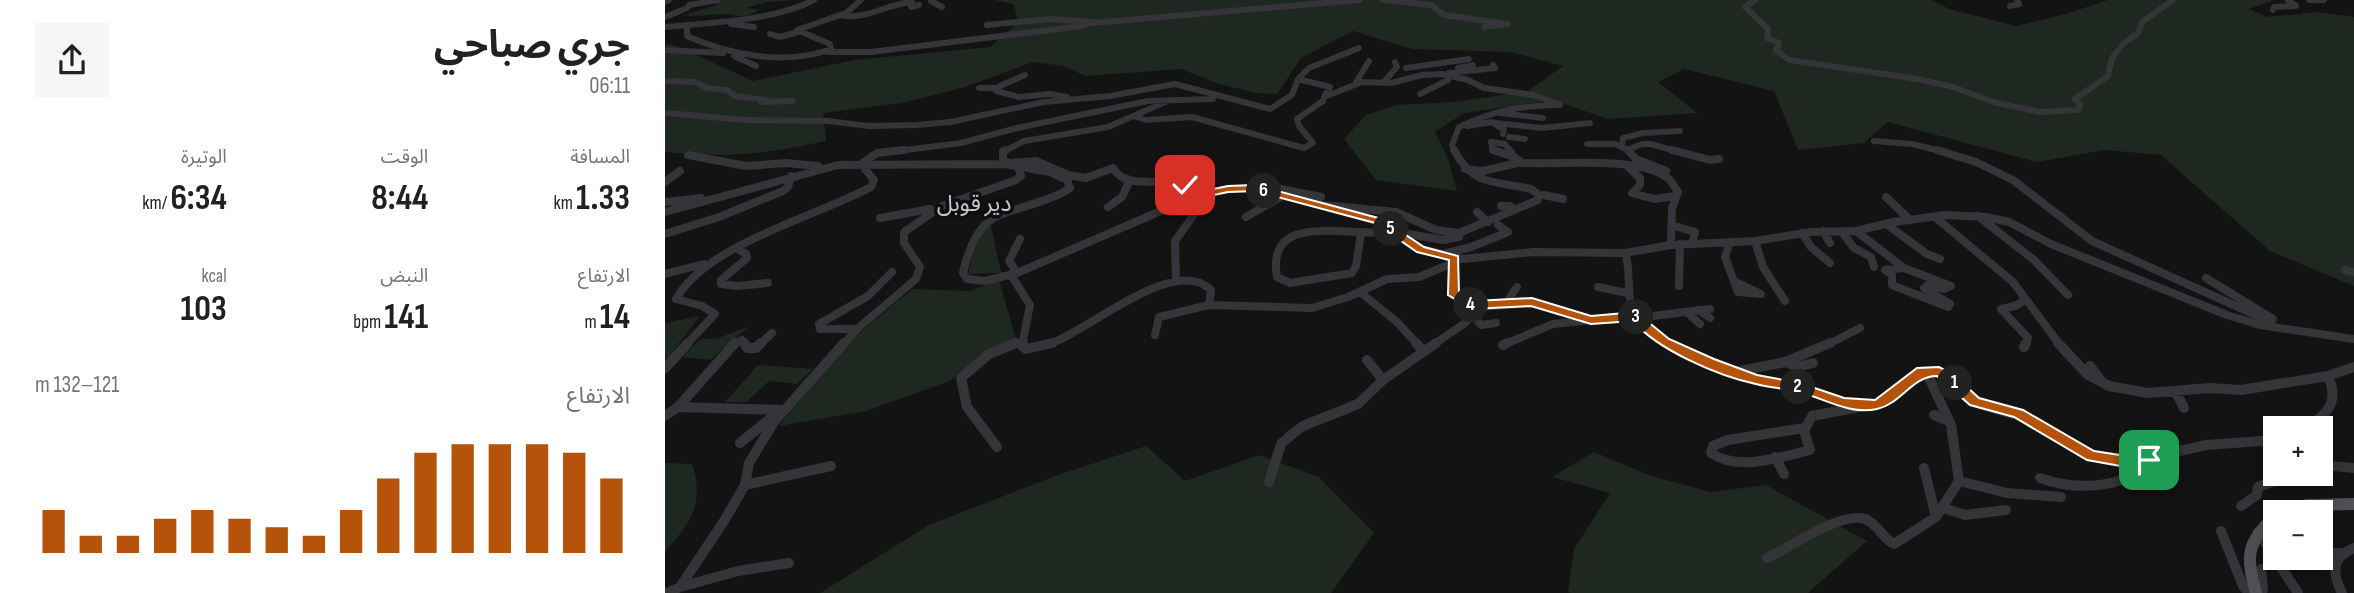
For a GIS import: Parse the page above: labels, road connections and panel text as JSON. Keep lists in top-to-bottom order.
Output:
{
  "districts": ["دير قوبل"],
  "page": {
    "heading": ["جري صباحي", "06:11"],
    "stats": [
      ["المسافة", "1.33 km"],
      ["الوقت", "8:44"],
      ["الوتيرة", "6:34 /km"],
      ["الارتفاع", "14 m"],
      ["النبض", "141 bpm"],
      ["kcal", "103"]
    ],
    "pins": [
      "6",
      "5",
      "4",
      "3",
      "1",
      "2"
    ],
    "chart": ["الارتفاع", "121–132 m"],
    "map_buttons": ["+", "−"]
  }
}
